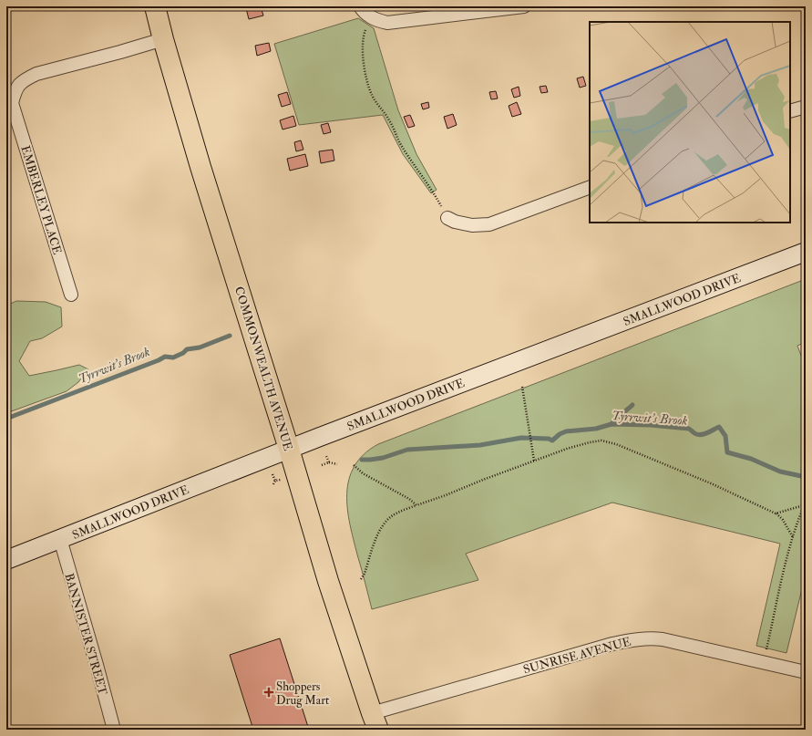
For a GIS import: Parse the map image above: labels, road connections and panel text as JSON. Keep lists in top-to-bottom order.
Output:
{
  "streets": {
    "main road": ["COMMONWEALTH AVENUE"],
    "street": [
      "EMBERLEY PLACE",
      "SMALLWOOD DRIVE",
      "BANNISTER STREET",
      "SUNRISE AVENUE"
    ]
  },
  "crossings": [
    ["EMBERLEY PLACE", "COMMONWEALTH AVENUE"],
    ["SMALLWOOD DRIVE", "COMMONWEALTH AVENUE"],
    ["SMALLWOOD DRIVE", "BANNISTER STREET"],
    ["COMMONWEALTH AVENUE", "SUNRISE AVENUE"]
  ],
  "water": ["Tyrrwit's Brook"],
  "places": {
    "health": ["Shoppers Drug Mart"]
  }
}
